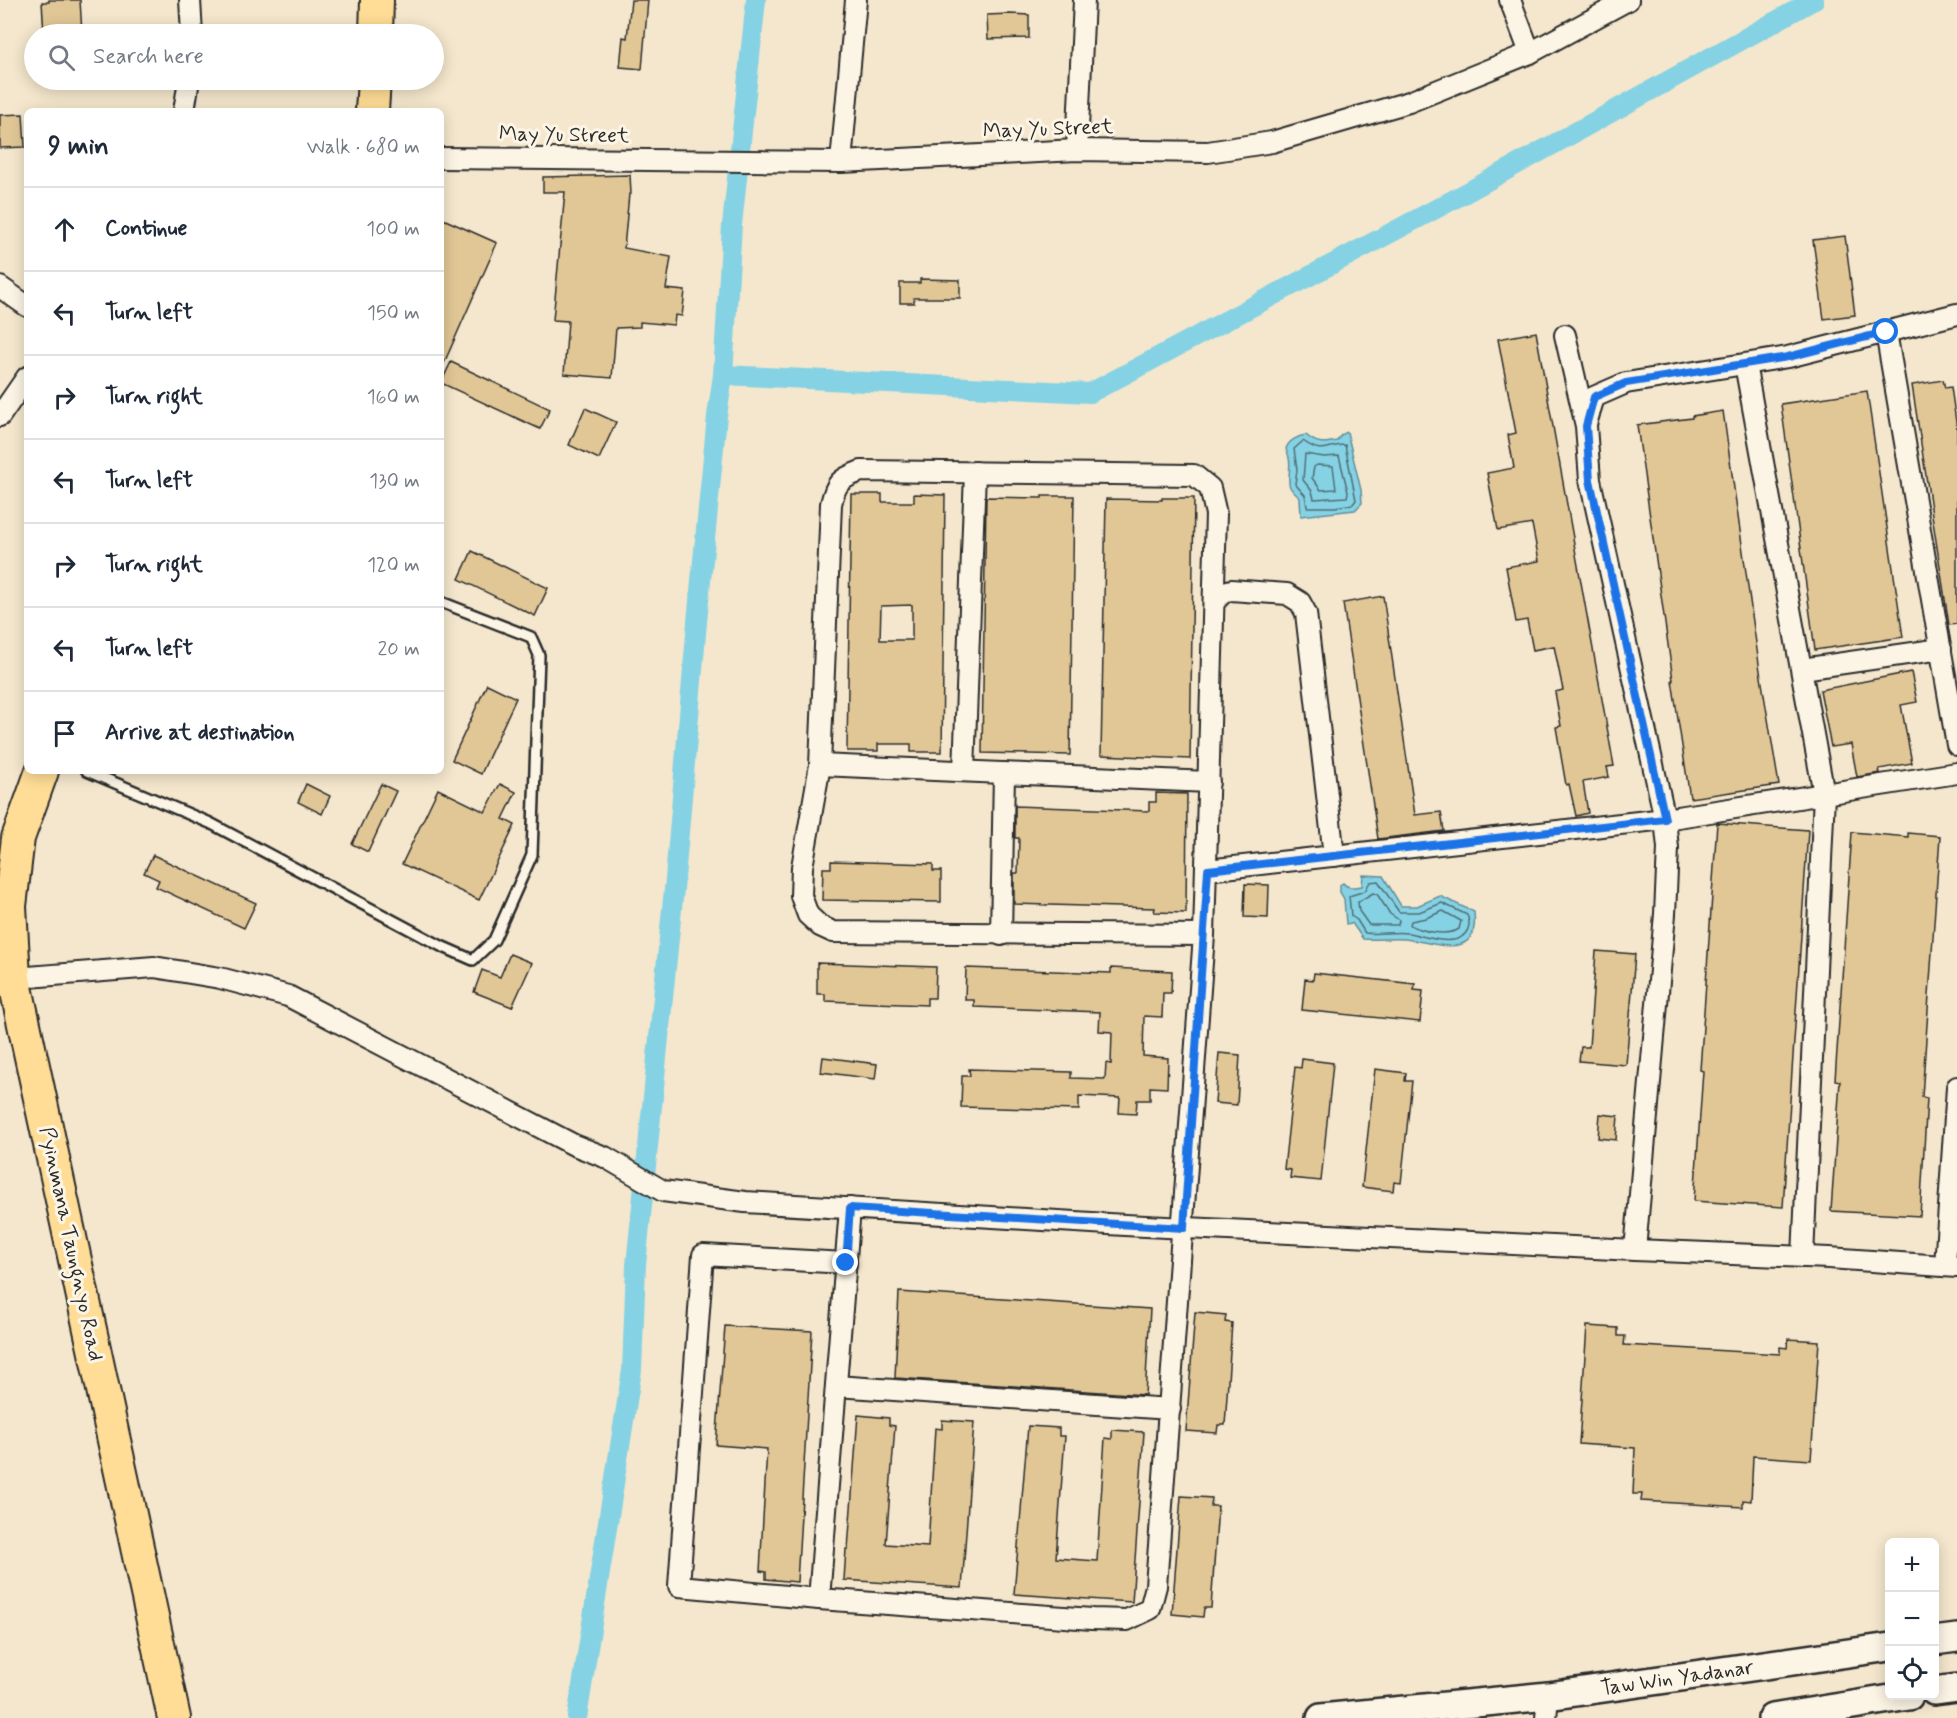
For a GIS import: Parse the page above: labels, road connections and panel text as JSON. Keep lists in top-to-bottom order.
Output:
{
  "streets": {
    "main road": ["Pyinmana Taungnyo Road", "Taw Win Yadanar"],
    "street": ["May Yu Street"]
  },
  "page": {
    "search": "Search here",
    "heading": ["9 min", "Walk · 680 m"],
    "list": [
      ["Continue", "100 m"],
      ["Turn left", "150 m"],
      ["Turn right", "160 m"],
      ["Turn left", "130 m"],
      ["Turn right", "120 m"],
      ["Turn left", "20 m"],
      "Arrive at destination"
    ],
    "map_buttons": ["+", "−"]
  }
}
